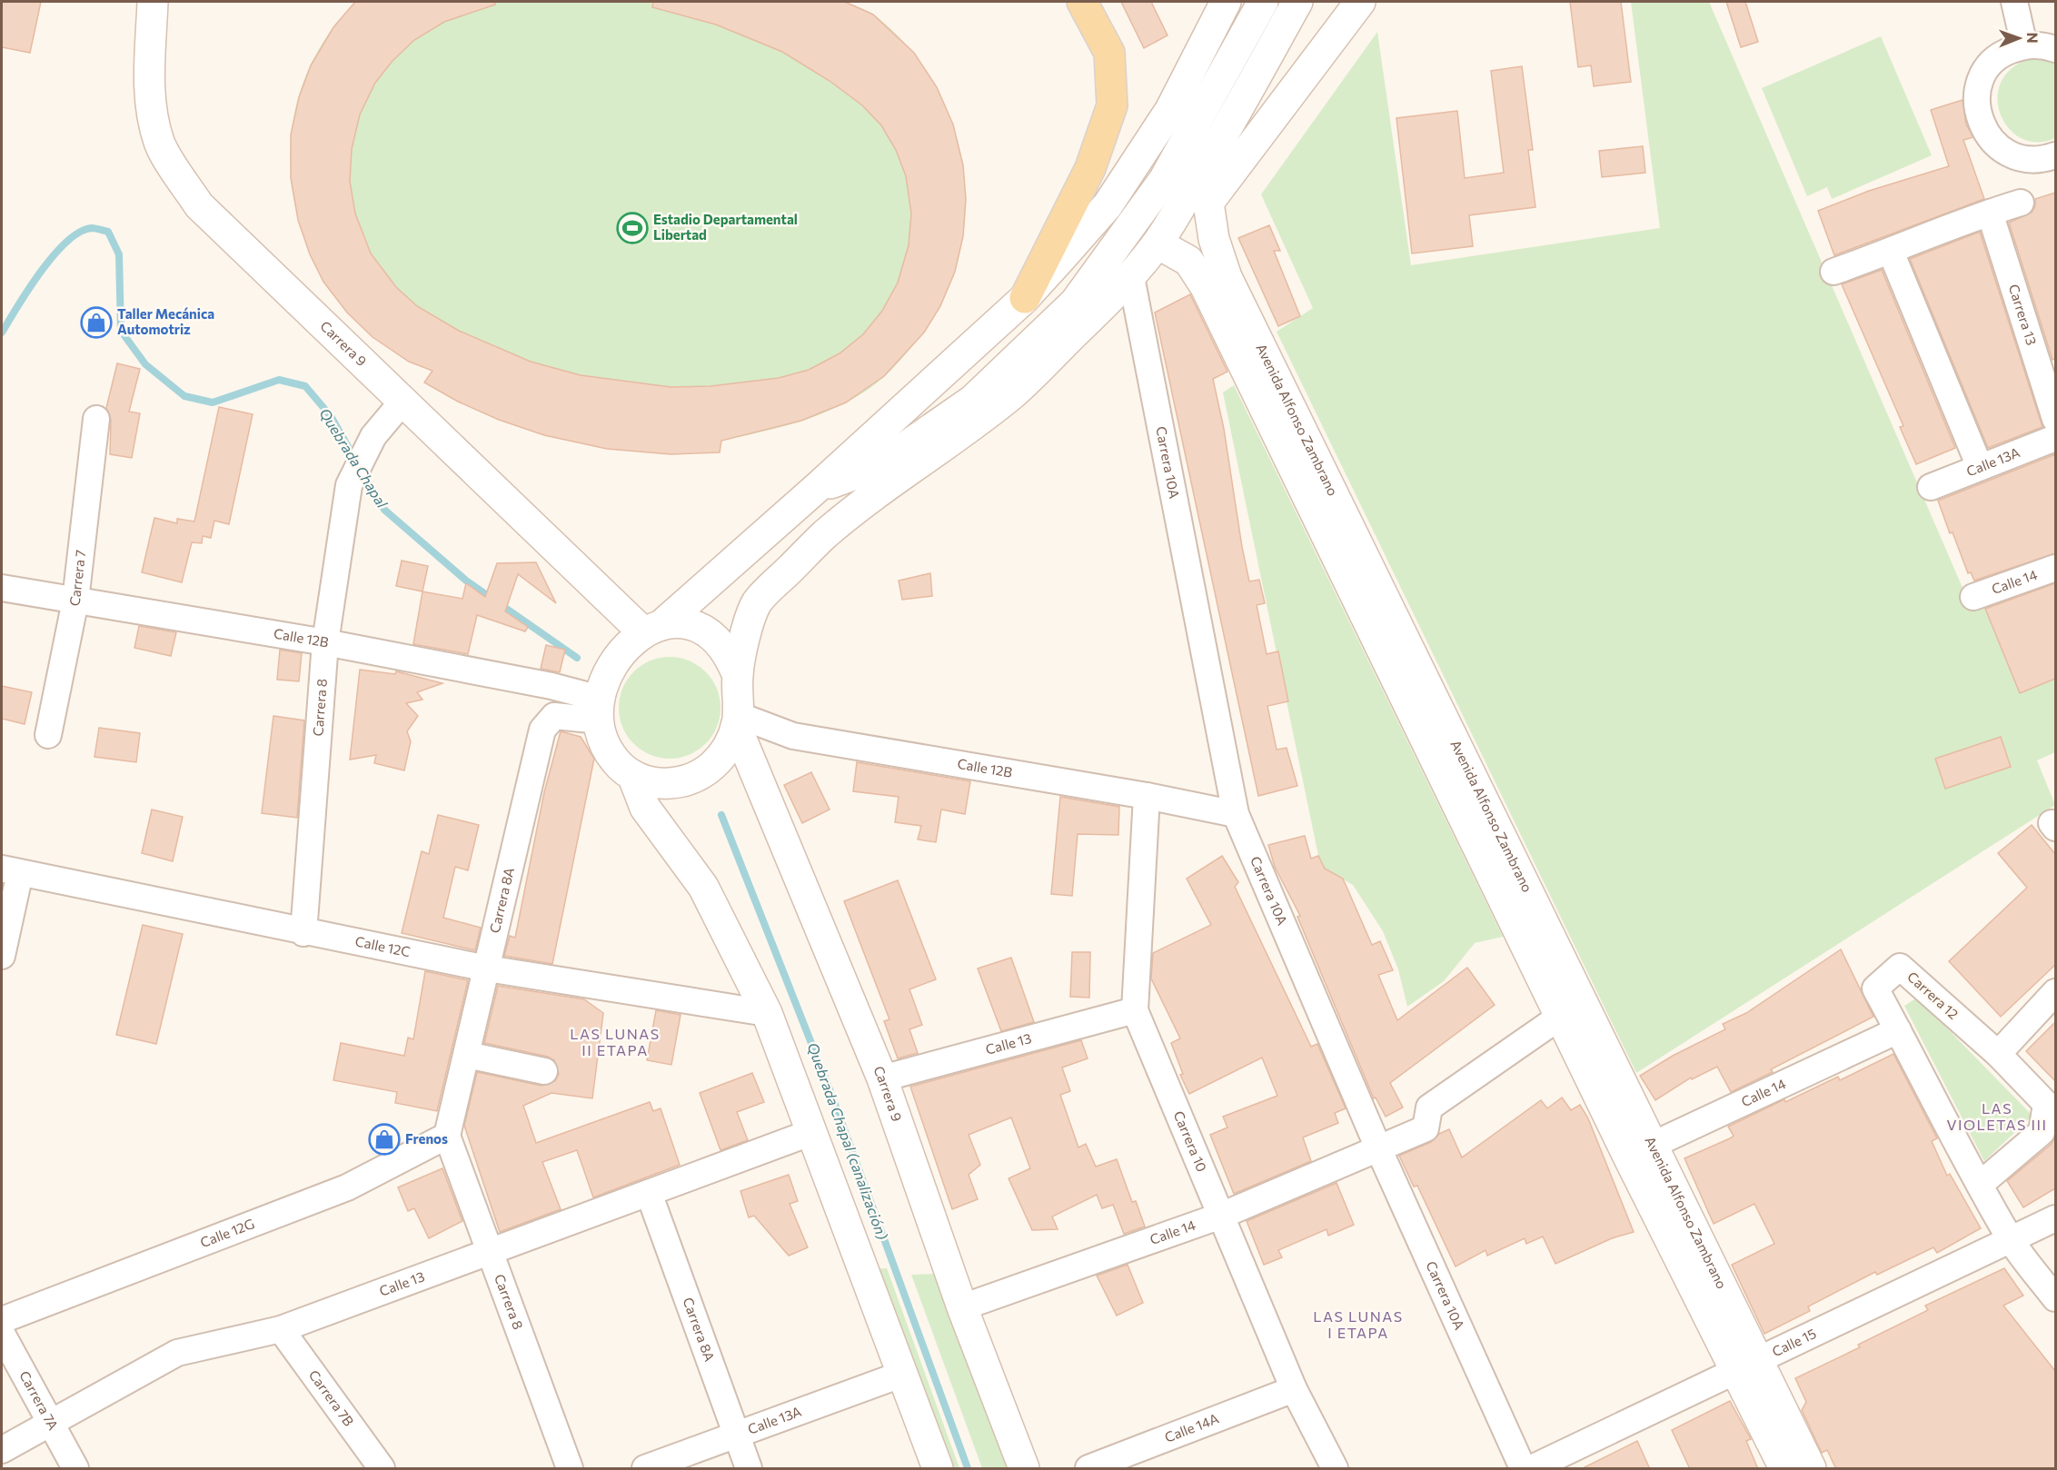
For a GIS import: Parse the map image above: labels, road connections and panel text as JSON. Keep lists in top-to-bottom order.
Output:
{
  "streets": {
    "main road": ["Carrera 9", "Avenida Alfonso Zambrano"],
    "street": [
      "Carrera 13",
      "Calle 13A",
      "Carrera 10A",
      "Carrera 7",
      "Calle 14",
      "Calle 12B",
      "Carrera 8",
      "Carrera 8A",
      "Calle 12C",
      "Carrera 12",
      "Calle 13",
      "Carrera 10",
      "Calle 12G",
      "Calle 15",
      "Carrera 7B",
      "Carrera 7A",
      "Calle 14A"
    ]
  },
  "crossings": [
    ["Carrera 9", "Calle 14"],
    ["Carrera 9", "Calle 12B"],
    ["Carrera 9", "Carrera 8"],
    ["Carrera 9", "Carrera 8A"],
    ["Carrera 9", "Calle 13"],
    ["Avenida Alfonso Zambrano", "Calle 14"],
    ["Avenida Alfonso Zambrano", "Calle 15"],
    ["Calle 13A", "Carrera 8A"],
    ["Carrera 10A", "Calle 14"],
    ["Carrera 10A", "Calle 12B"],
    ["Carrera 7", "Calle 12B"],
    ["Calle 14", "Carrera 12"],
    ["Calle 14", "Carrera 10"],
    ["Calle 12B", "Carrera 8"],
    ["Calle 12B", "Carrera 8A"],
    ["Calle 12B", "Carrera 10"],
    ["Carrera 8", "Carrera 8A"],
    ["Carrera 8", "Calle 12C"],
    ["Carrera 8", "Calle 13"],
    ["Carrera 8", "Calle 12G"],
    ["Carrera 8A", "Calle 12C"],
    ["Carrera 8A", "Calle 13"],
    ["Carrera 8A", "Calle 12G"],
    ["Carrera 12", "Calle 15"],
    ["Calle 13", "Carrera 10"],
    ["Calle 13", "Carrera 7B"],
    ["Calle 13", "Carrera 7A"],
    ["Carrera 10", "Calle 14A"]
  ],
  "districts": ["LAS LUNAS II ETAPA", "LAS VIOLETAS III", "LAS LUNAS I ETAPA"],
  "water": ["Quebrada Chapal", "Quebrada Chapal (canalización)"],
  "places": {
    "sports": ["Estadio Departamental Libertad"],
    "shop": ["Taller Mecánica Automotriz", "Frenos"]
  },
  "north": "right"
}
